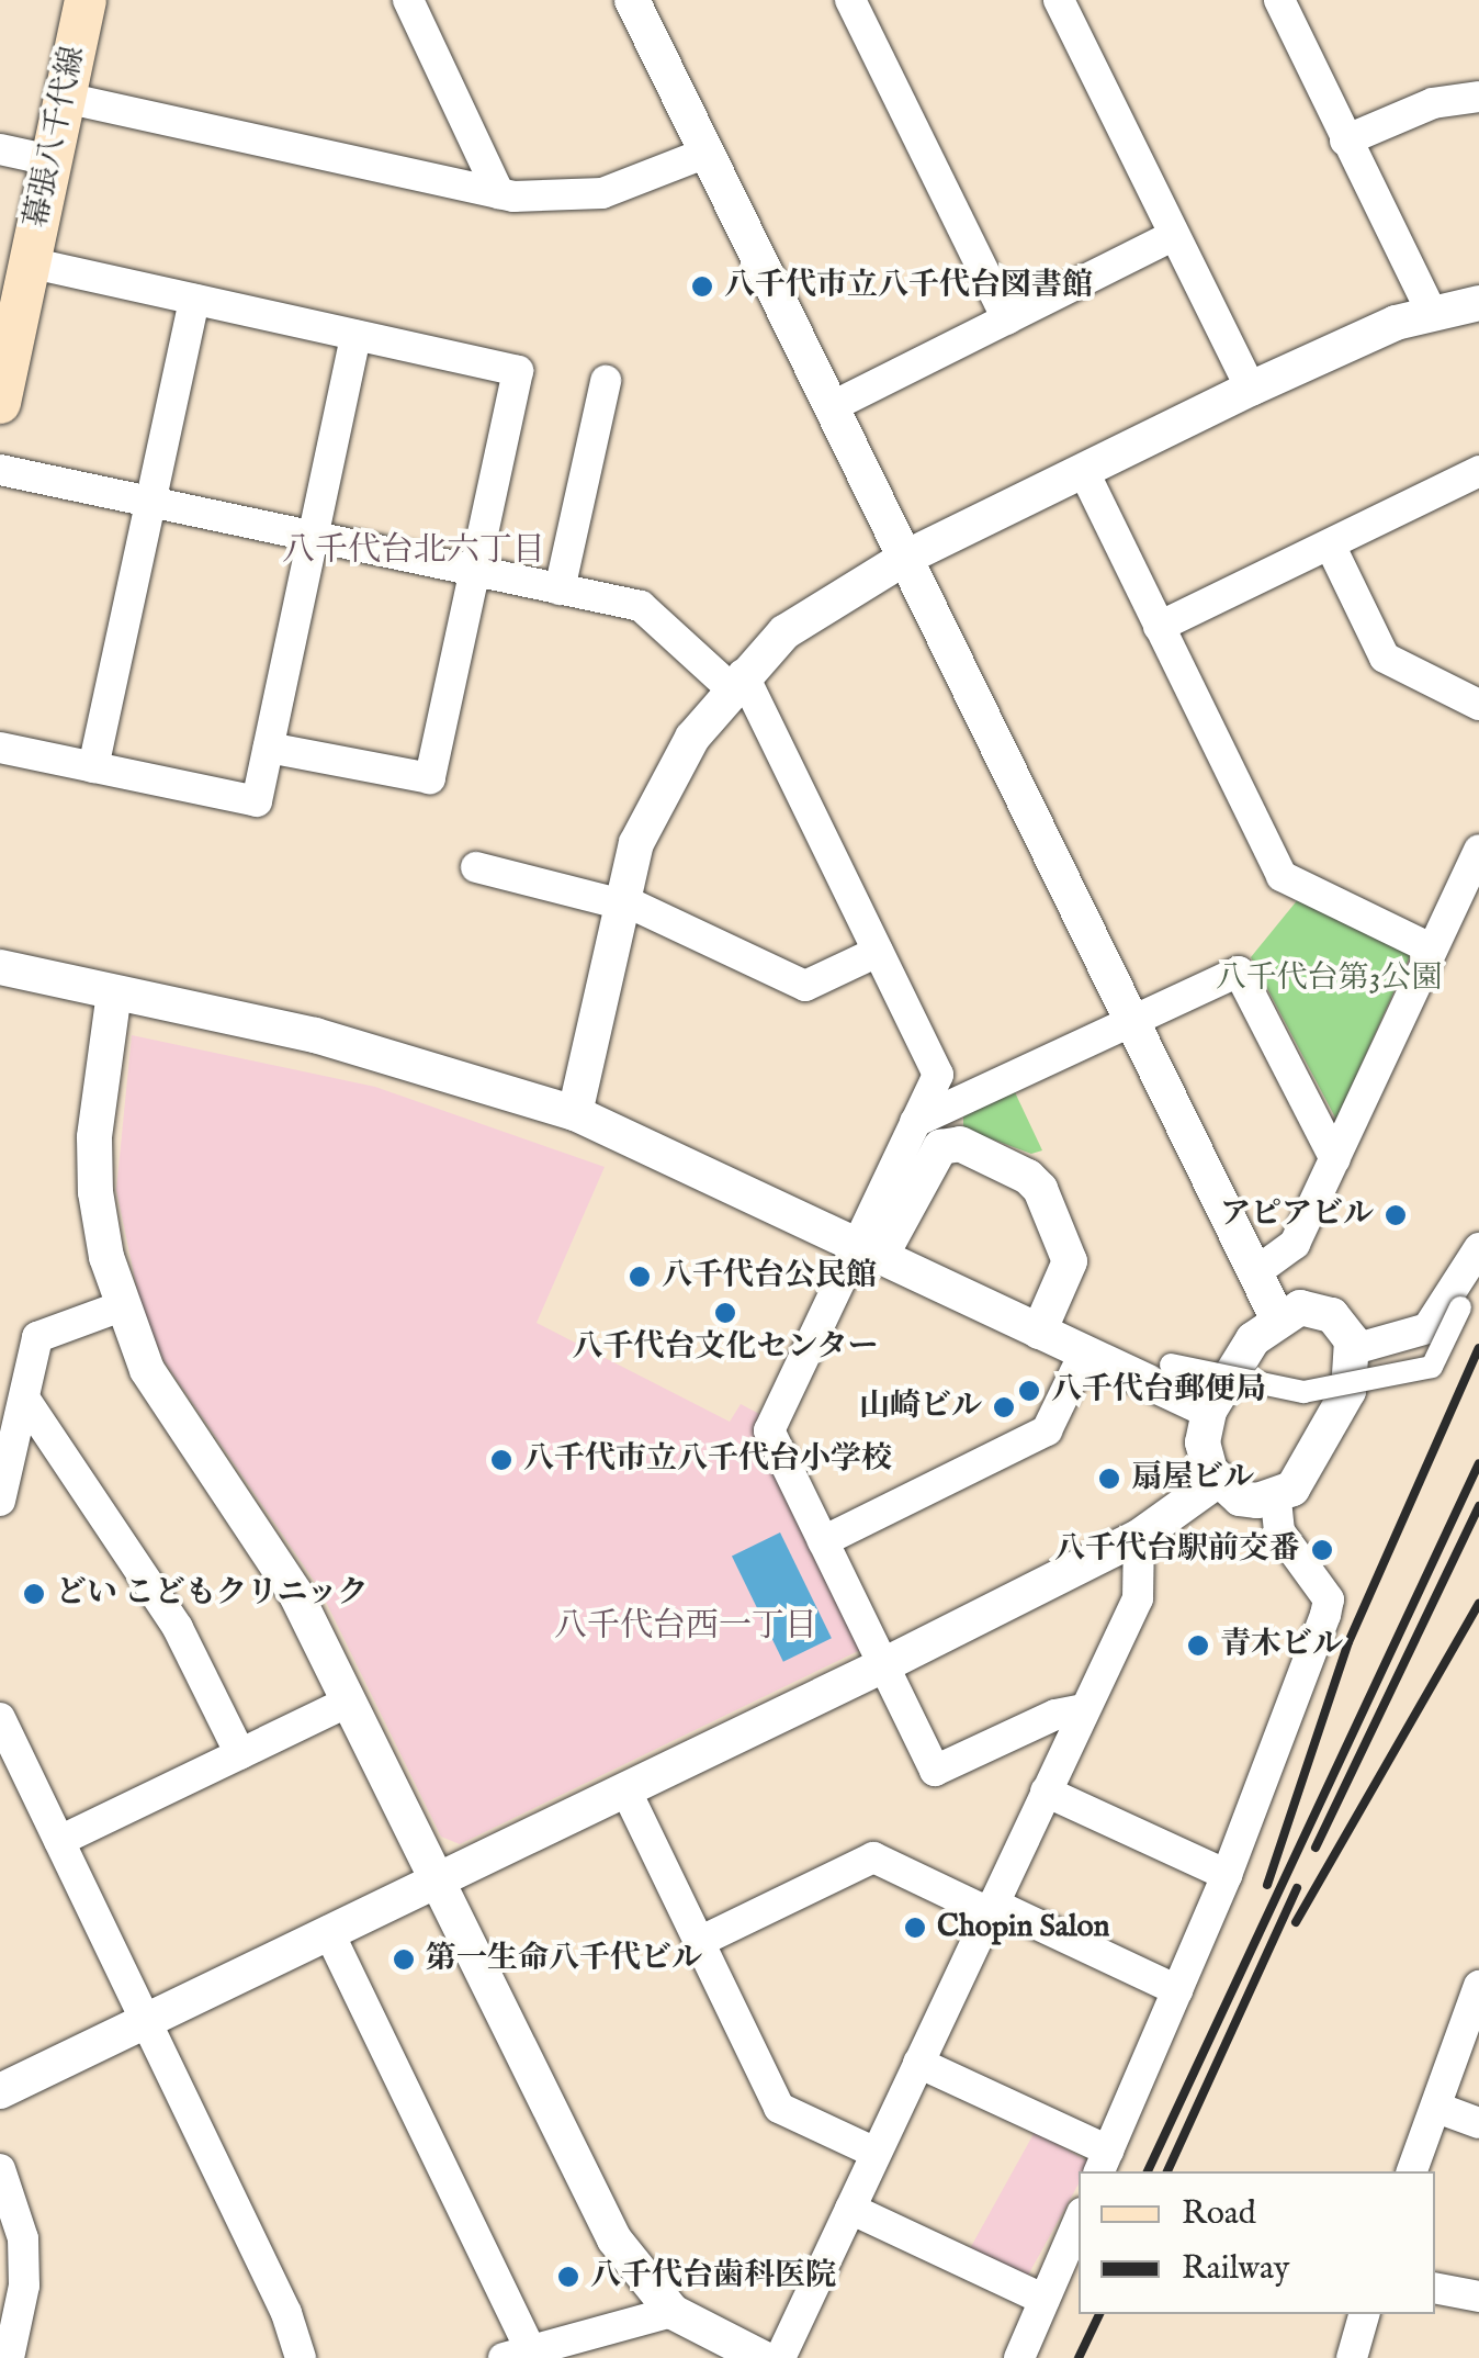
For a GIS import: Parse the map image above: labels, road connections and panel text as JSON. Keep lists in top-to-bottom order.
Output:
{
  "streets": {
    "main road": ["幕張八千代線"]
  },
  "districts": ["八千代台北六丁目", "八千代台西一丁目"],
  "parks": ["八千代台第3公園"],
  "places": [
    "八千代市立八千代台図書館",
    "アピアビル",
    "八千代台公民館",
    "八千代台文化センター",
    "八千代台郵便局",
    "山崎ビル",
    "八千代市立八千代台小学校",
    "扇屋ビル",
    "八千代台駅前交番",
    "どい こどもクリニック",
    "青木ビル",
    "Chopin Salon",
    "第一生命八千代ビル",
    "八千代台歯科医院"
  ],
  "legend": ["Road", "Railway"]
}
